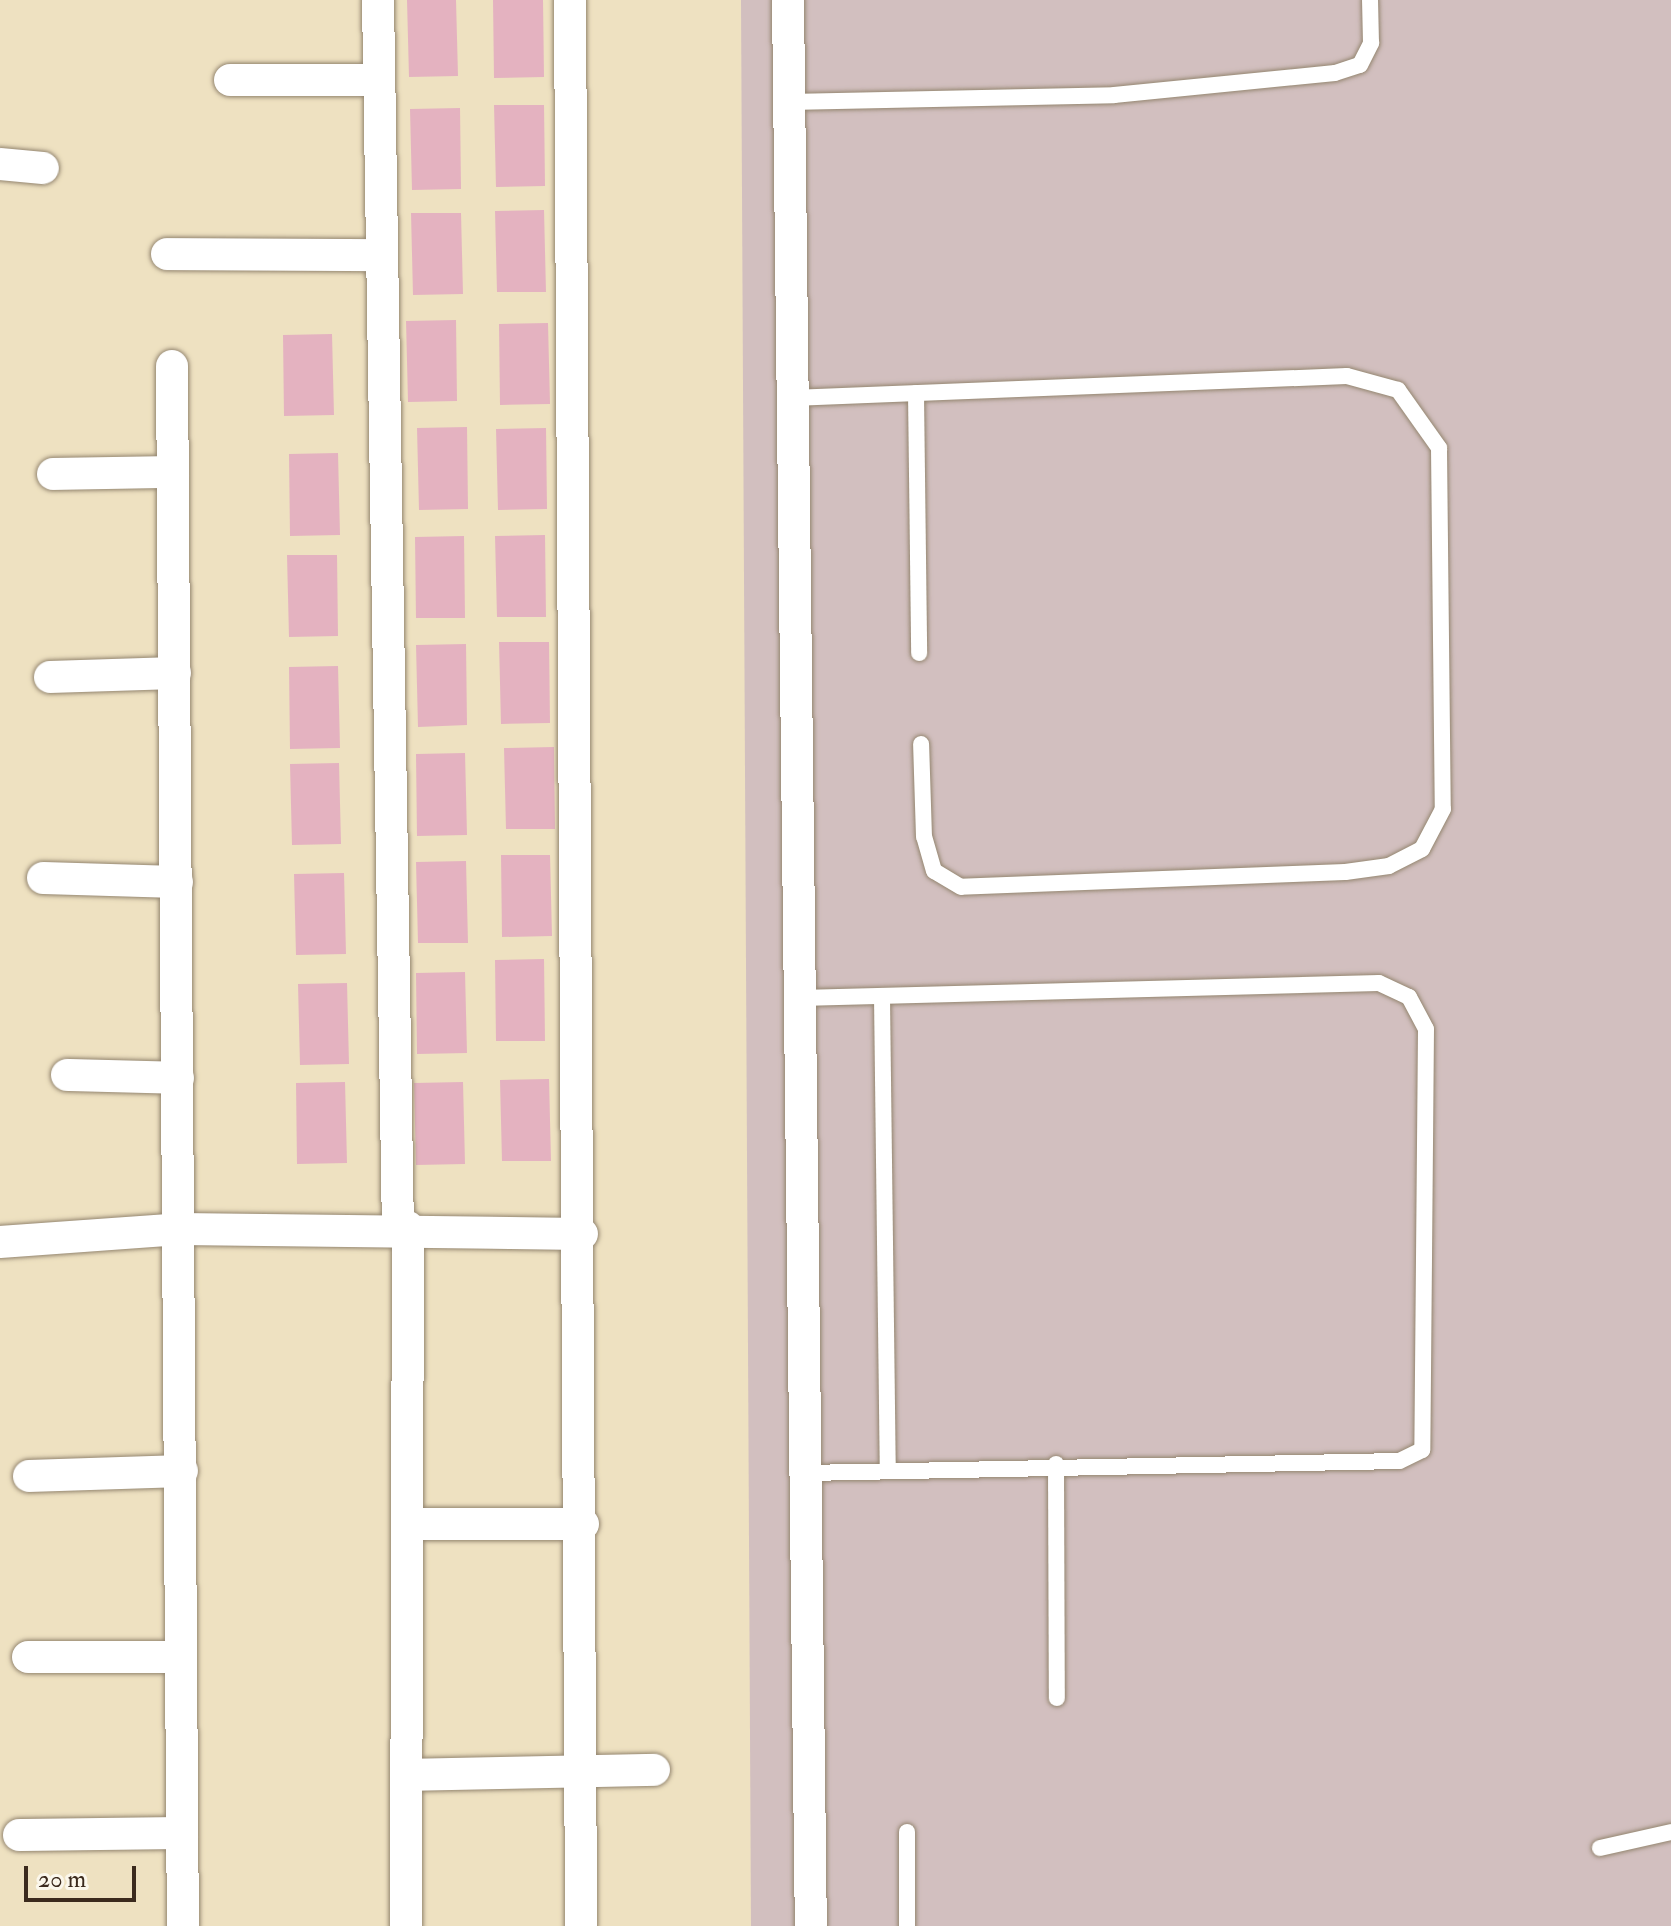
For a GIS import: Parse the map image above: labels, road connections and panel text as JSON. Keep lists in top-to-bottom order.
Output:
{
  "scale_bar": "20 m"
}
